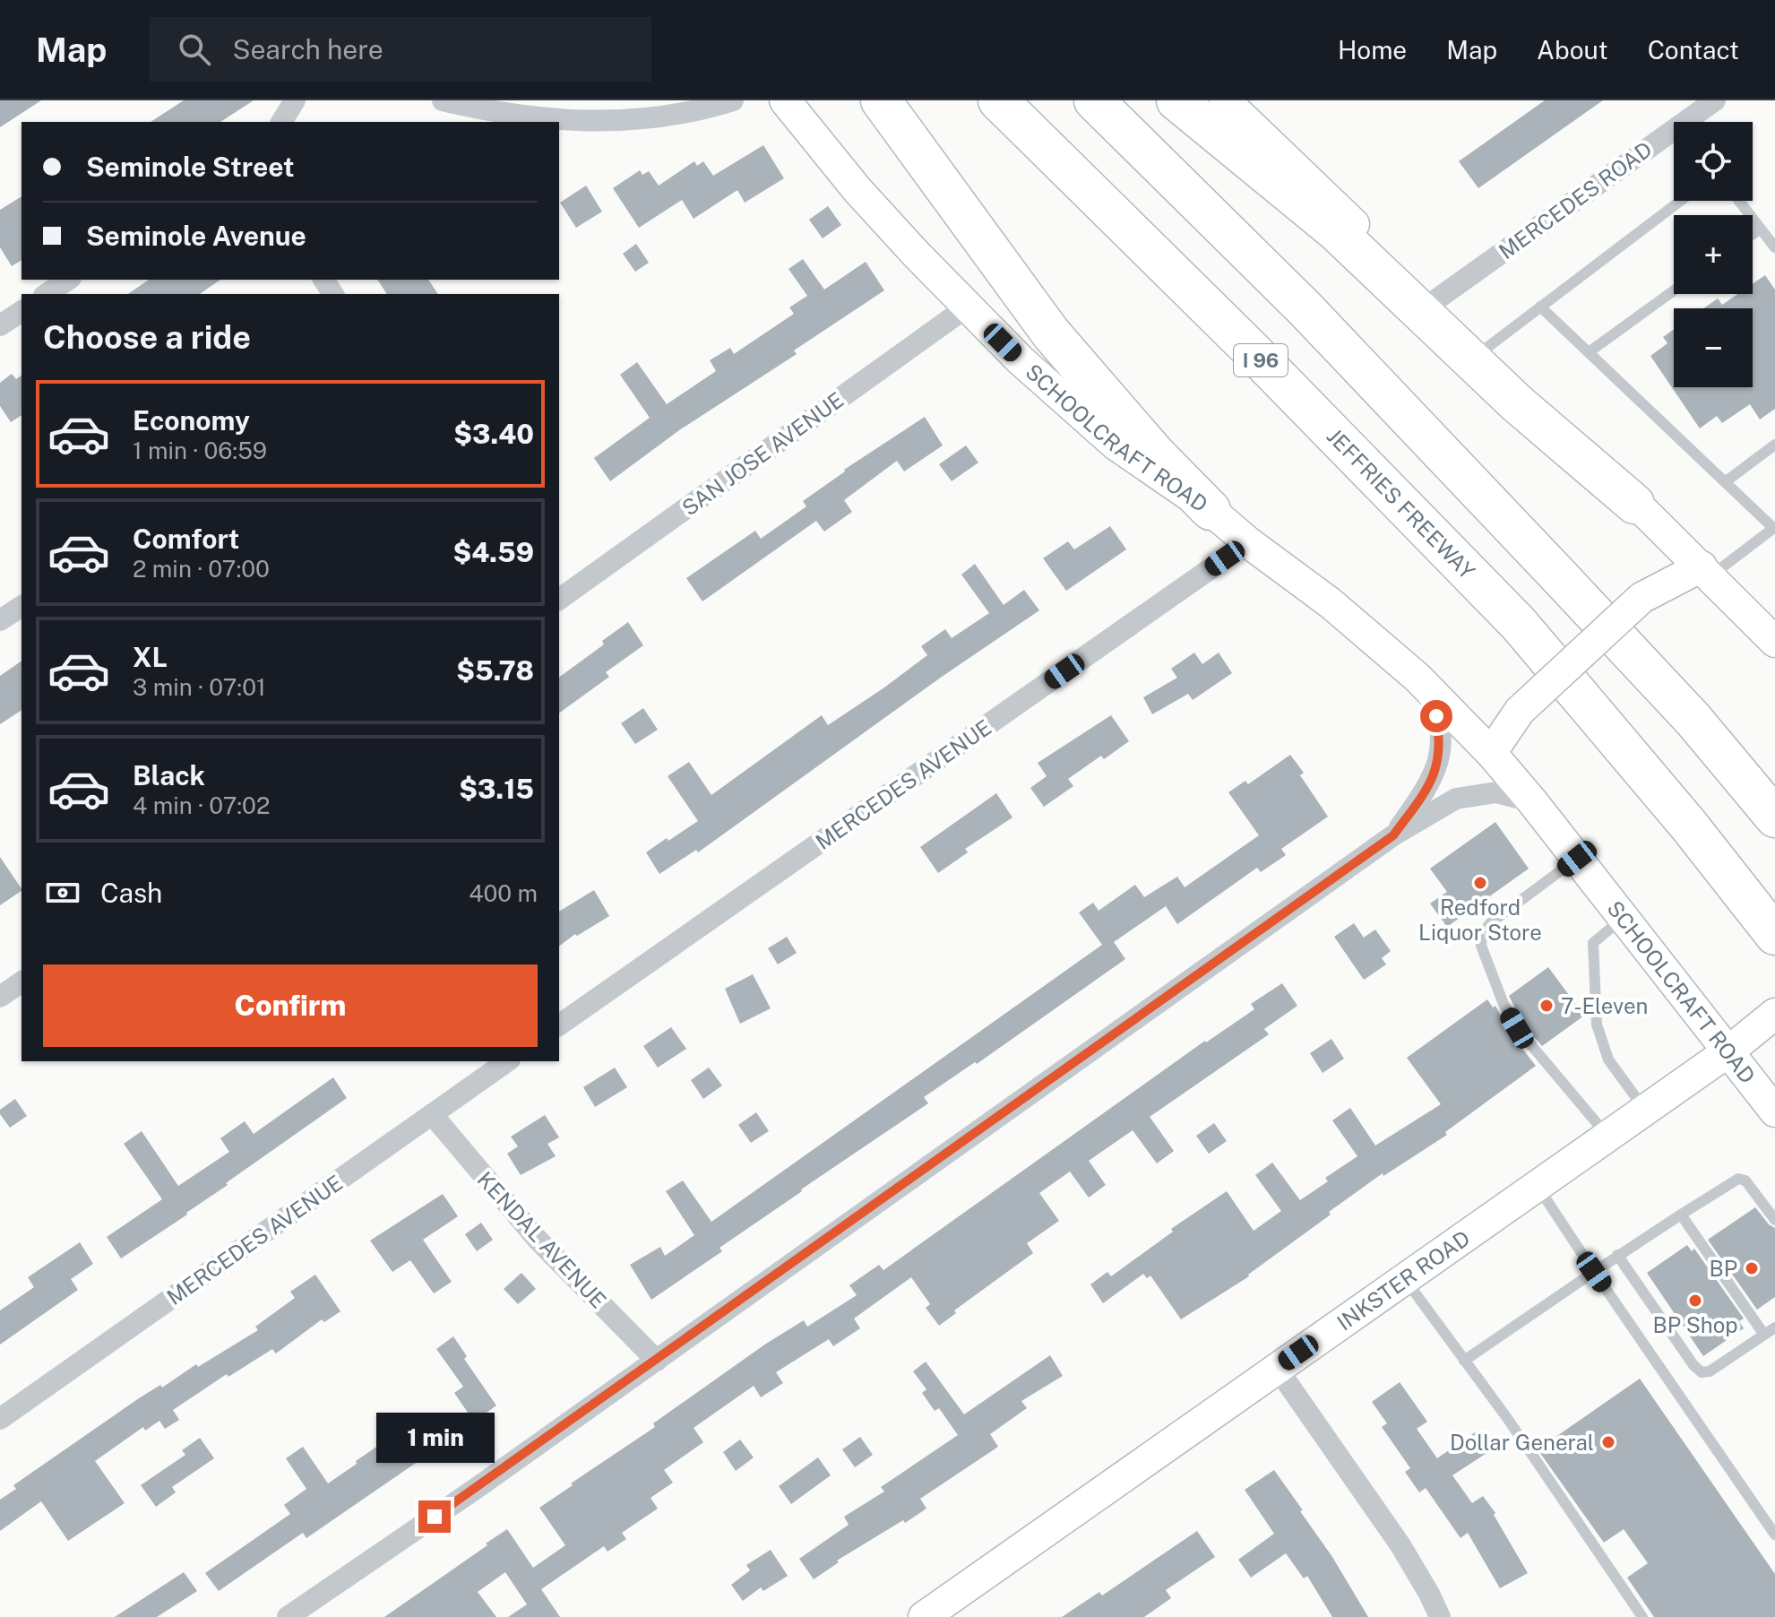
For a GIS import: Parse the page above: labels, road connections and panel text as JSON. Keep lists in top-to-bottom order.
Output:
{
  "streets": {
    "highway": ["I 96", "JEFFRIES FREEWAY"],
    "main road": ["SCHOOLCRAFT ROAD", "INKSTER ROAD"],
    "street": [
      "MERCEDES ROAD",
      "SAN JOSE AVENUE",
      "MERCEDES AVENUE",
      "KENDAL AVENUE"
    ]
  },
  "crossings": [
    ["SCHOOLCRAFT ROAD", "SAN JOSE AVENUE"],
    ["SCHOOLCRAFT ROAD", "MERCEDES AVENUE"],
    ["SCHOOLCRAFT ROAD", "INKSTER ROAD"],
    ["MERCEDES AVENUE", "KENDAL AVENUE"]
  ],
  "places": [
    "Redford Liquor Store",
    "7-Eleven",
    "BP",
    "BP Shop",
    "Dollar General"
  ],
  "page": {
    "header": "Map",
    "search": "Search here",
    "nav": [
      "Home",
      "Map",
      "About",
      "Contact"
    ],
    "map_buttons": ["+", "−"],
    "banner": ["Seminole Street", "Seminole Avenue"],
    "heading": "Choose a ride",
    "list": [
      {
        "name": "Economy",
        "note": "1 min · 06:59",
        "value": "$3.40"
      },
      {
        "name": "Comfort",
        "note": "2 min · 07:00",
        "value": "$4.59"
      },
      {
        "name": "XL",
        "note": "3 min · 07:01",
        "value": "$5.78"
      },
      {
        "name": "Black",
        "note": "4 min · 07:02",
        "value": "$3.15"
      }
    ],
    "pay": ["Cash", "400 m"],
    "buttons": "Confirm",
    "bubble": "1 min"
  }
}
